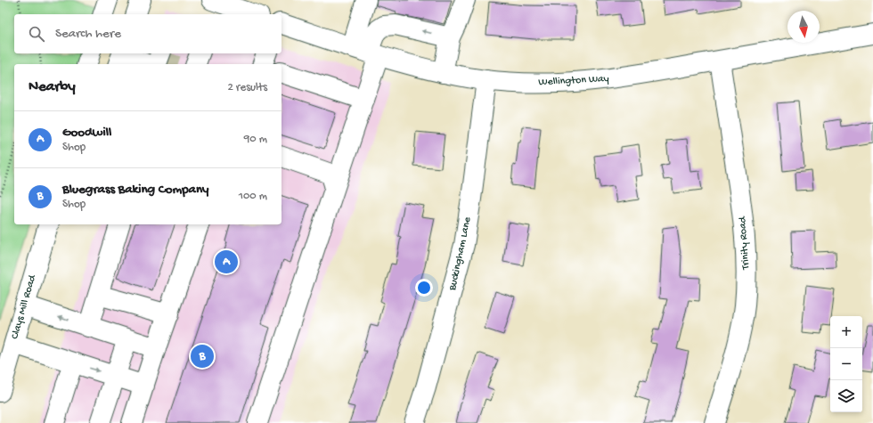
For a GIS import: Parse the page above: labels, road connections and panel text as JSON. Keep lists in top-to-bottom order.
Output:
{
  "streets": {
    "street": [
      "Wellington Way",
      "Trinity Road",
      "Buckingham Lane",
      "Clays Mill Road"
    ]
  },
  "crossings": [
    ["Wellington Way", "Trinity Road"],
    ["Wellington Way", "Buckingham Lane"]
  ],
  "north": "bottom",
  "page": {
    "search": "Search here",
    "heading": ["Nearby", "2 results"],
    "list": [
      {
        "mark": "A",
        "name": "Goodwill",
        "note": "Shop",
        "value": "90 m"
      },
      {
        "mark": "B",
        "name": "Bluegrass Baking Company",
        "note": "Shop",
        "value": "100 m"
      }
    ],
    "pins": ["A", "B"],
    "map_buttons": ["+", "−"]
  }
}
